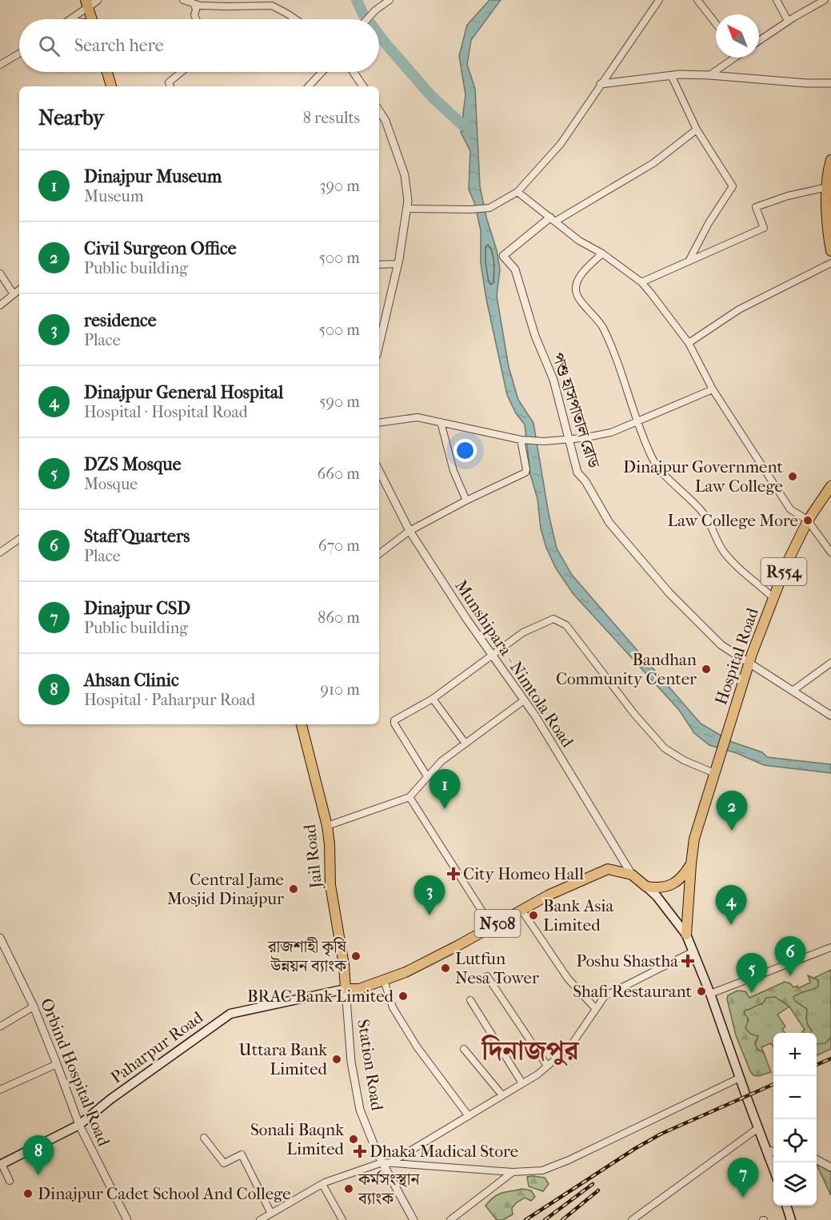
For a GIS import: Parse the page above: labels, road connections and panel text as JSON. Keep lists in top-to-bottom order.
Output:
{
  "streets": {
    "main road": [
      "R554",
      "Hospital Road",
      "Jail Road",
      "N508",
      "Paharpur Road"
    ],
    "street": [
      "পশু হাসপাতাল রোড",
      "Munshipara - Nimtola Road",
      "Station Road",
      "Orbind Hospital Road"
    ]
  },
  "crossings": [
    ["পশু হাসপাতাল রোড", "Hospital Road"],
    ["R554", "Hospital Road"],
    ["Munshipara - Nimtola Road", "N508"],
    ["Jail Road", "N508"],
    ["Jail Road", "Paharpur Road"],
    ["Jail Road", "Station Road"],
    ["N508", "Paharpur Road"],
    ["N508", "Station Road"],
    ["Paharpur Road", "Station Road"],
    ["Paharpur Road", "Orbind Hospital Road"]
  ],
  "districts": ["দিনাজপুর"],
  "places": {
    "other": [
      "Dinajpur Government Law College",
      "Law College More",
      "Bandhan Community Center",
      "Central Jame Mosjid Dinajpur",
      "Bank Asia Limited",
      "রাজশাহী কৃষি উন্নয়ন ব্যাংক",
      "Lutfun Nesa Tower",
      "Shafi Restaurant",
      "BRAC Bank Limited",
      "Uttara Bank Limited",
      "Sonali Baqnk Limited",
      "কর্মসংস্থান ব্যাংক",
      "Dinajpur Cadet School And College"
    ],
    "health": ["City Homeo Hall", "Poshu Shastha", "Dhaka Madical Store"]
  },
  "north": "top left",
  "page": {
    "search": "Search here",
    "heading": ["Nearby", "8 results"],
    "list": [
      {
        "mark": "1",
        "name": "Dinajpur Museum",
        "note": "Museum",
        "value": "390 m"
      },
      {
        "mark": "2",
        "name": "Civil Surgeon Office",
        "note": "Public building",
        "value": "500 m"
      },
      {
        "mark": "3",
        "name": "residence",
        "note": "Place",
        "value": "500 m"
      },
      {
        "mark": "4",
        "name": "Dinajpur General Hospital",
        "note": "Hospital · Hospital Road",
        "value": "590 m"
      },
      {
        "mark": "5",
        "name": "DZS Mosque",
        "note": "Mosque",
        "value": "660 m"
      },
      {
        "mark": "6",
        "name": "Staff Quarters",
        "note": "Place",
        "value": "670 m"
      },
      {
        "mark": "7",
        "name": "Dinajpur CSD",
        "note": "Public building",
        "value": "860 m"
      },
      {
        "mark": "8",
        "name": "Ahsan Clinic",
        "note": "Hospital · Paharpur Road",
        "value": "910 m"
      }
    ],
    "pins": [
      "1",
      "2",
      "3",
      "4",
      "6",
      "5",
      "8",
      "7"
    ],
    "map_buttons": ["+", "−"]
  }
}
